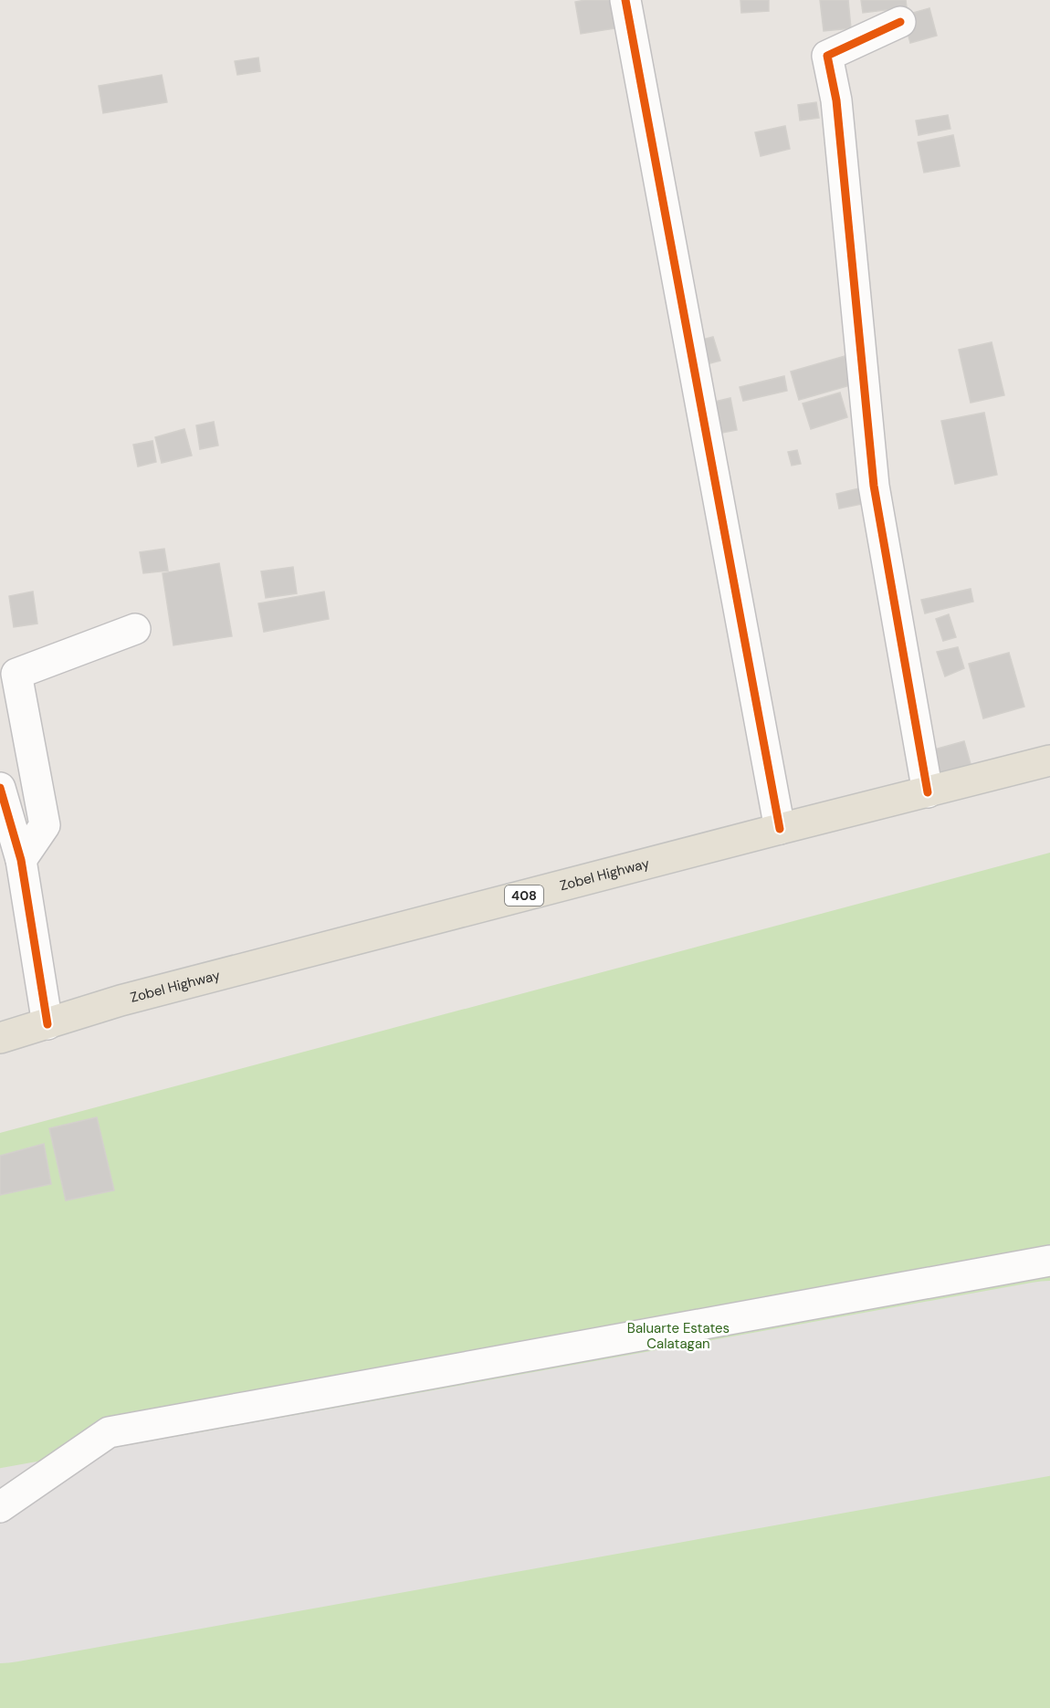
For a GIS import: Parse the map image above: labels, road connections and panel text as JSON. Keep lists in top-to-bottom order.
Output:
{
  "streets": {
    "main road": ["Zobel Highway", "408"]
  },
  "parks": ["Baluarte Estates Calatagan"]
}
